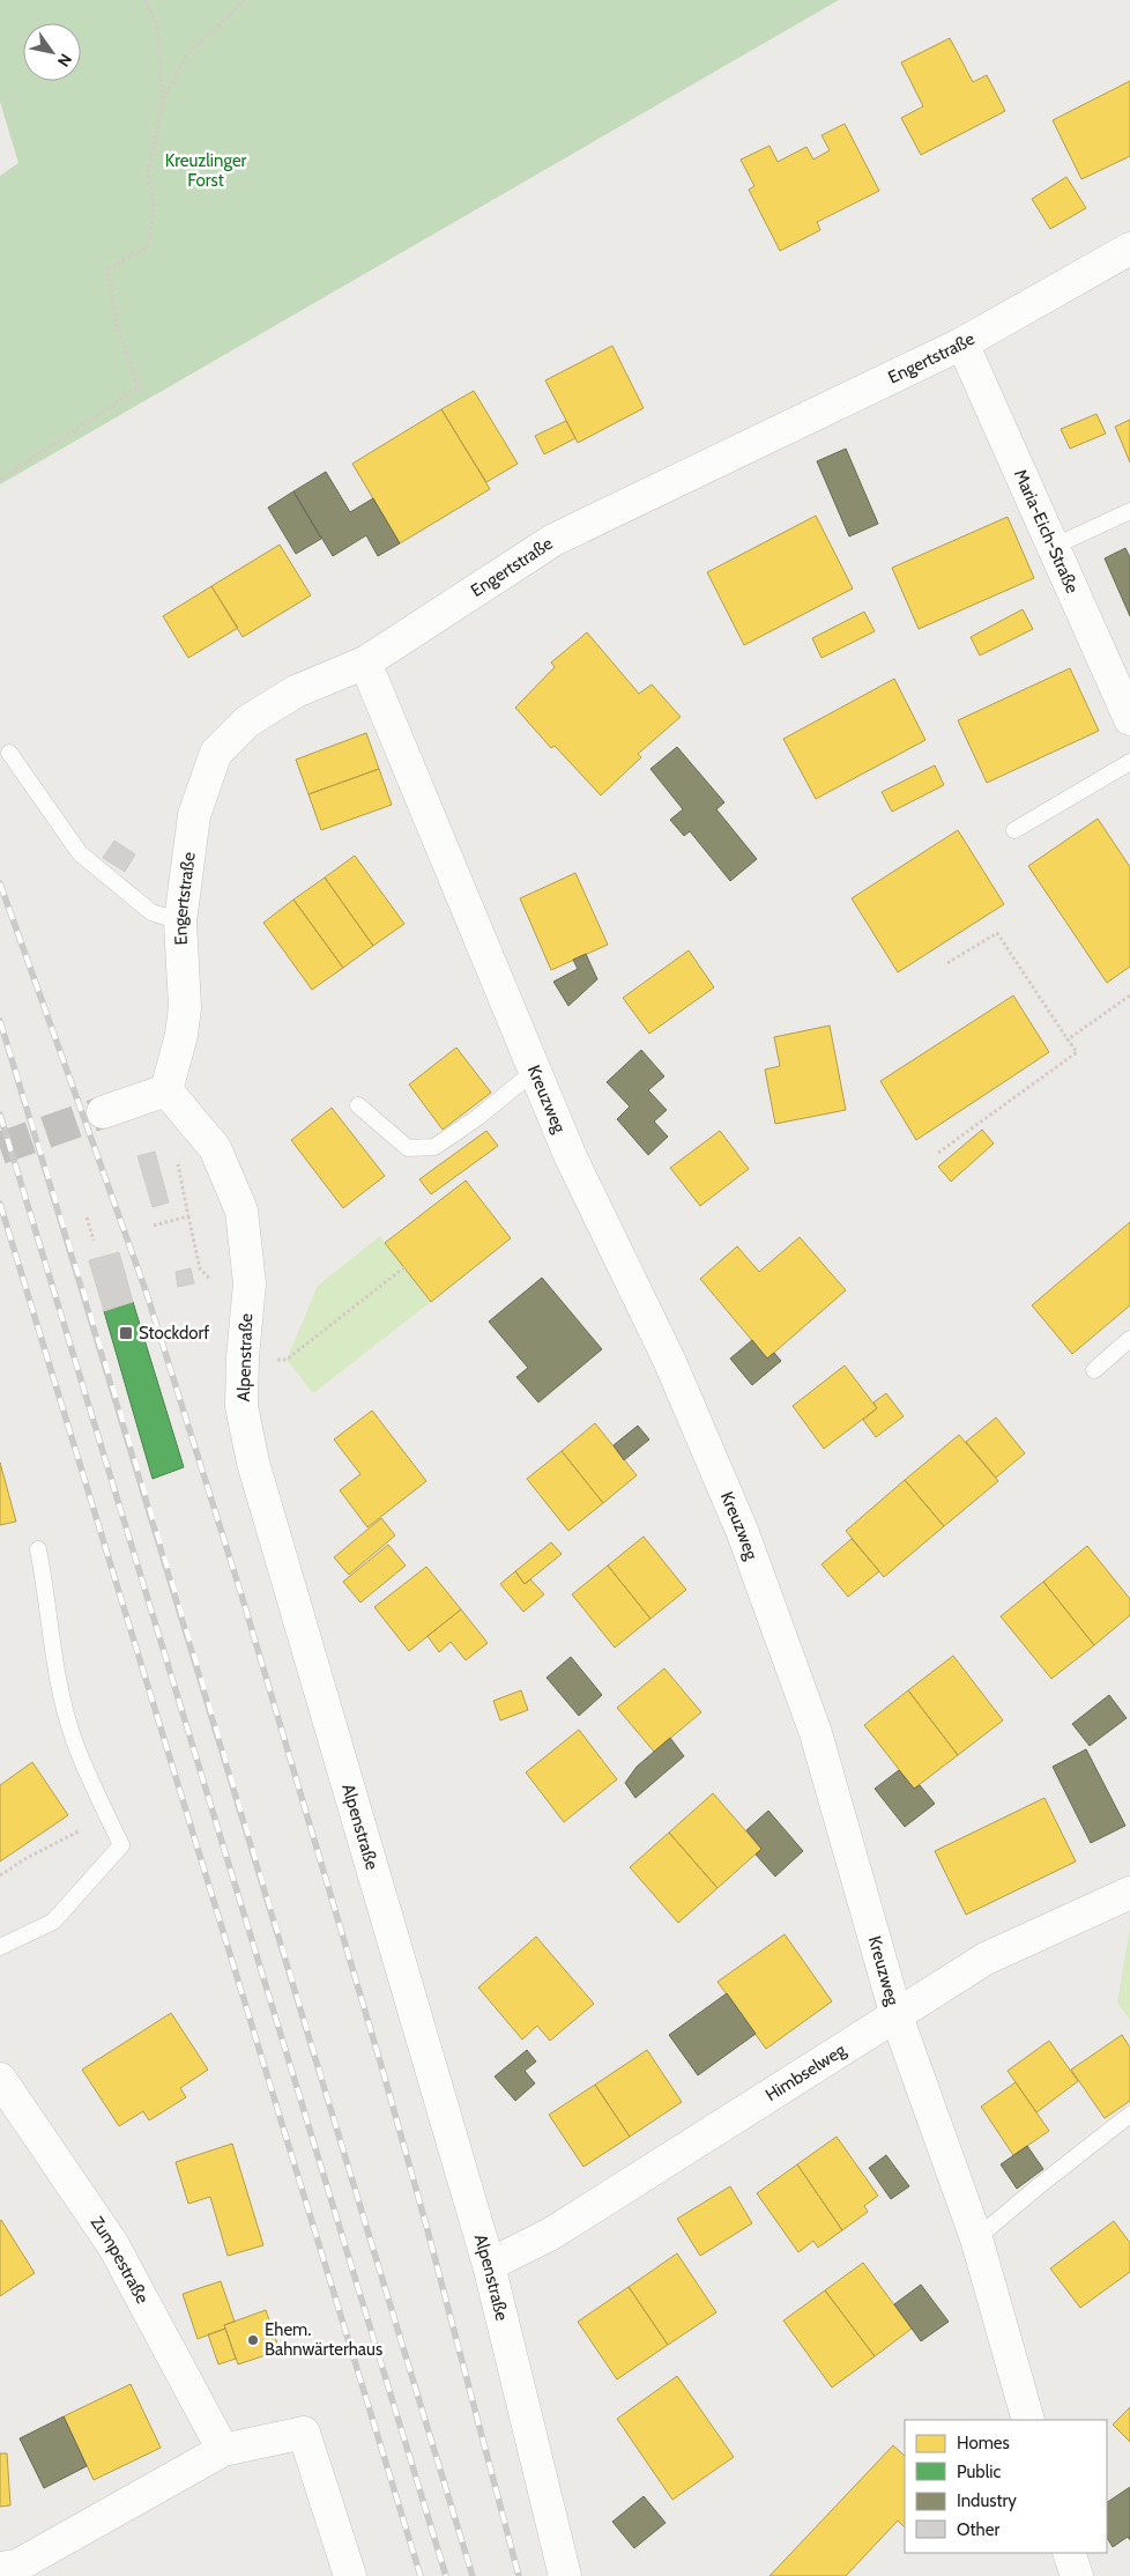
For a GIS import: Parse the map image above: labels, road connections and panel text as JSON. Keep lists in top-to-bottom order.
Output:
{
  "streets": {
    "street": [
      "Engertstraße",
      "Maria-Eich-Straße",
      "Kreuzweg",
      "Alpenstraße",
      "Himbselweg",
      "Zumpestraße"
    ]
  },
  "crossings": [
    ["Engertstraße", "Maria-Eich-Straße"],
    ["Engertstraße", "Kreuzweg"],
    ["Engertstraße", "Alpenstraße"],
    ["Kreuzweg", "Himbselweg"],
    ["Alpenstraße", "Himbselweg"]
  ],
  "parks": ["Kreuzlinger Forst"],
  "places": {
    "transit": ["Stockdorf"],
    "other": ["Ehem. Bahnwärterhaus"]
  },
  "legend": [
    "Homes",
    "Public",
    "Industry",
    "Other"
  ],
  "north": "bottom right"
}
